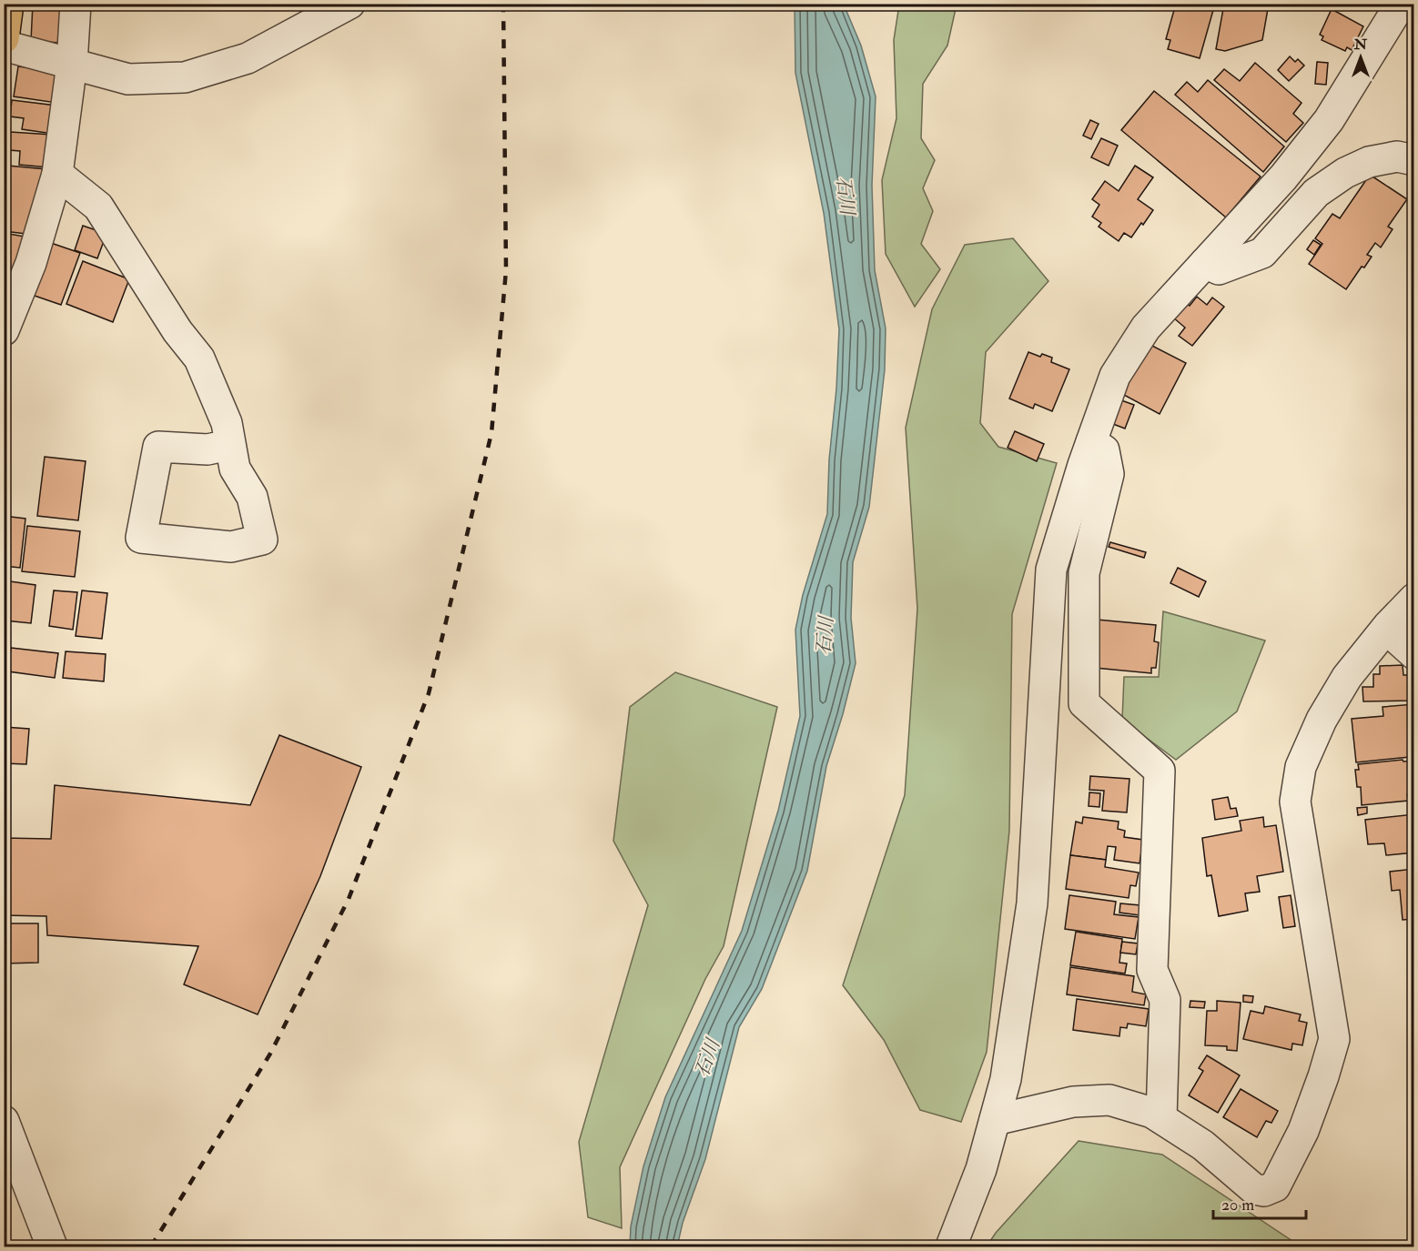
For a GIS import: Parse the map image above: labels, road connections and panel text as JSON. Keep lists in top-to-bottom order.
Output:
{
  "water": ["石川"],
  "scale_bar": "20 m",
  "north": "top"
}
